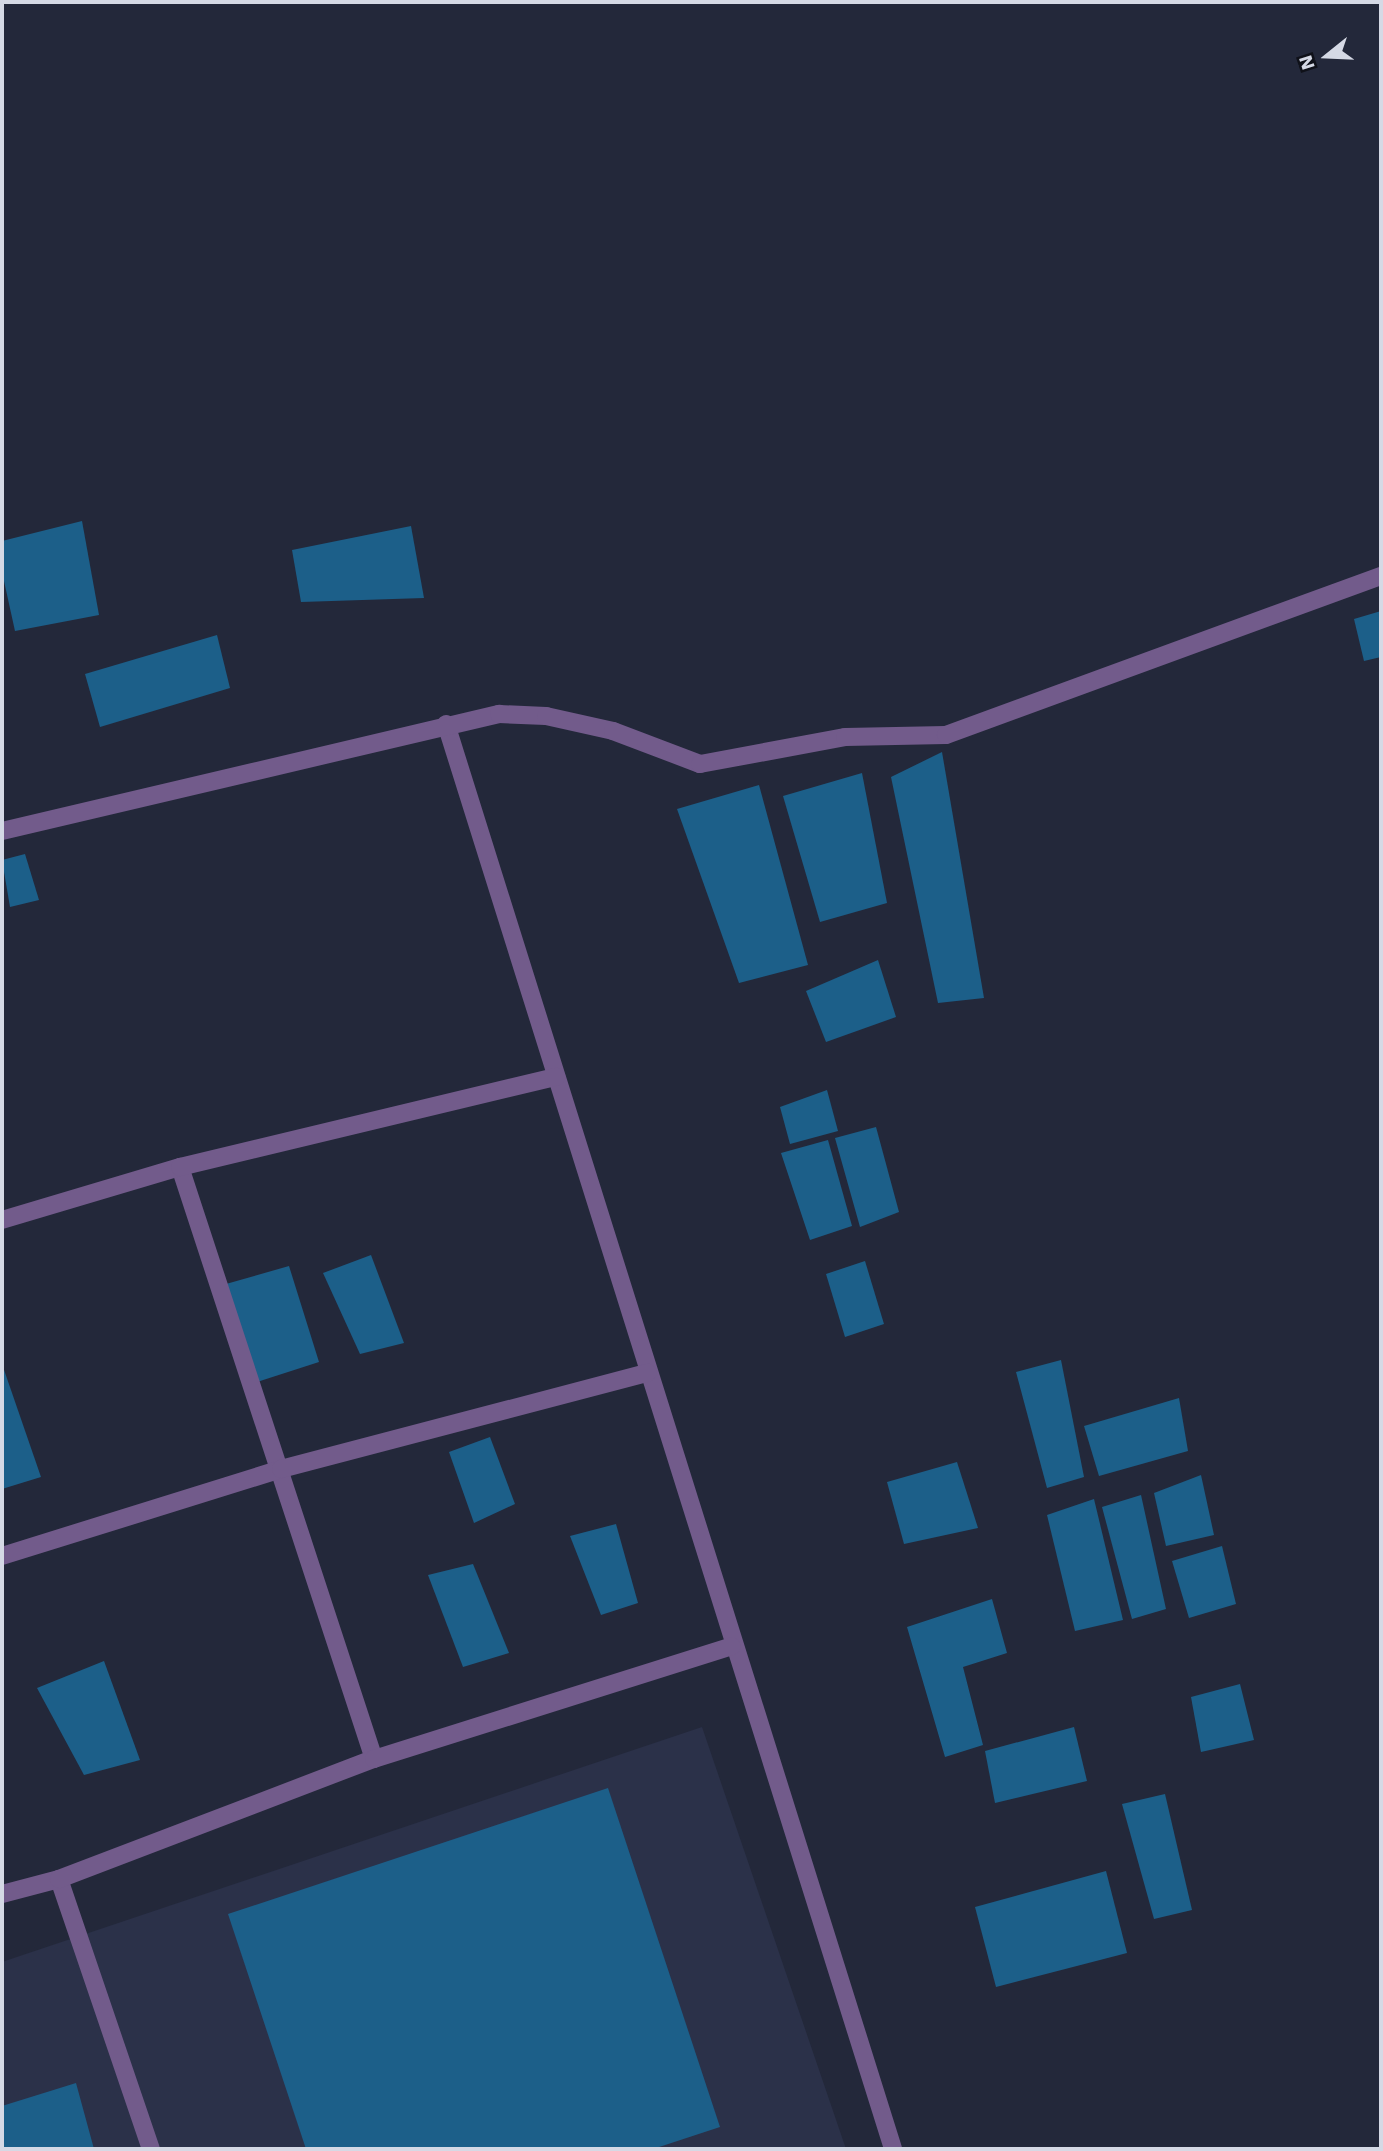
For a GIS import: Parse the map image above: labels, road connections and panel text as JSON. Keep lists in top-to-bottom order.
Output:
{
  "north": "left"
}
